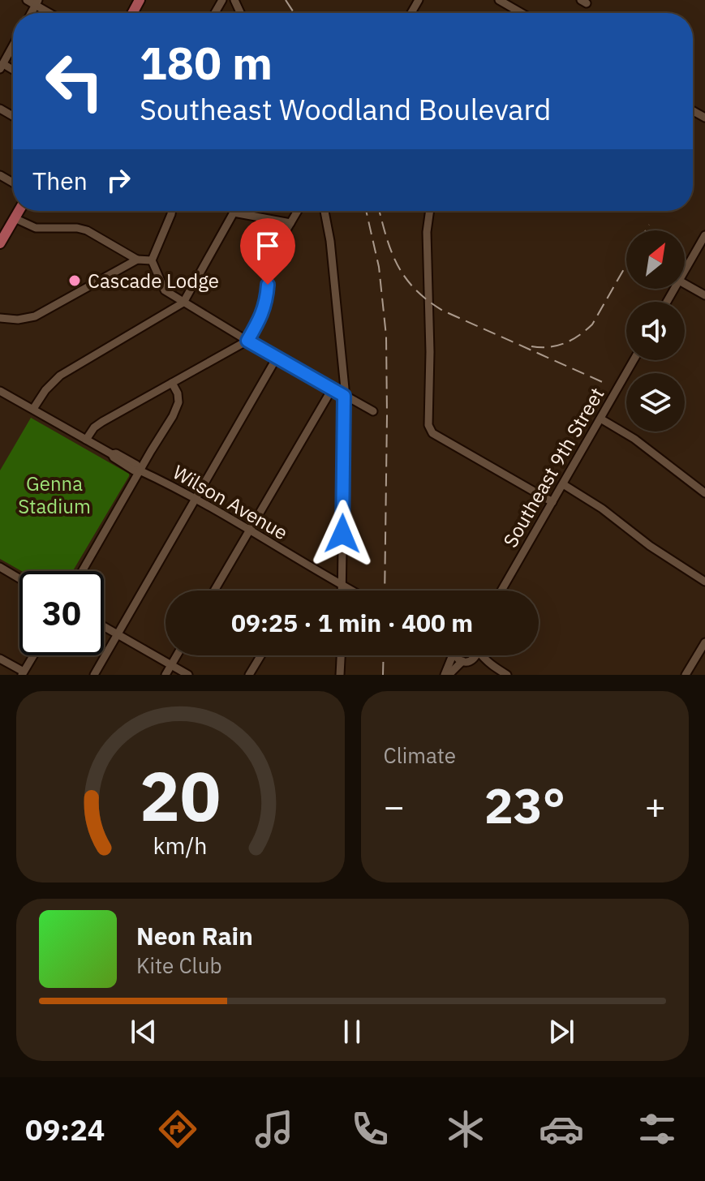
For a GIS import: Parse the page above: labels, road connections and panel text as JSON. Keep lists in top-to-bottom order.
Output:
{
  "streets": {
    "street": ["Southeast 9th Street", "Wilson Avenue"]
  },
  "parks": ["Genna Stadium"],
  "places": ["Cascade Lodge"],
  "north": "top right",
  "page": {
    "turn": ["180 m", "Southeast Woodland Boulevard"],
    "then": "Then",
    "limit": "30",
    "trip": "09:25 · 1 min · 400 m",
    "tile": "Climate",
    "heat": ["−", "23°", "+"],
    "song": ["Neon Rain", "Kite Club"],
    "tabs": "09:24",
    "gauge": ["20", "km/h"]
  }
}
